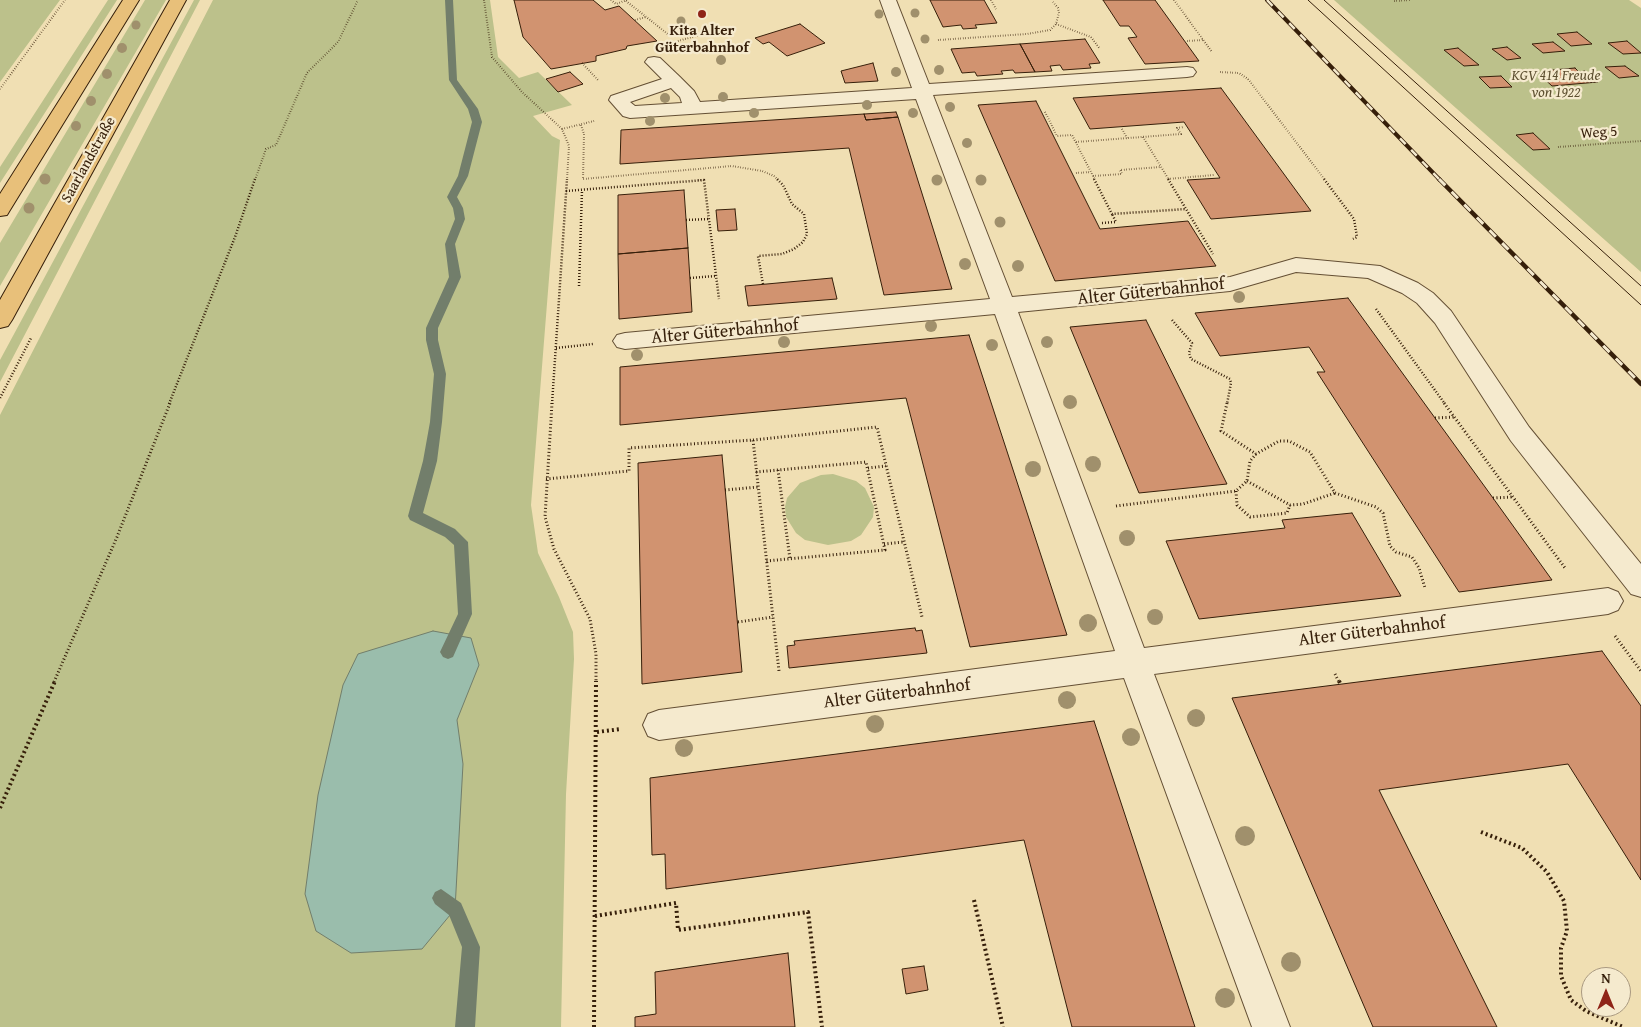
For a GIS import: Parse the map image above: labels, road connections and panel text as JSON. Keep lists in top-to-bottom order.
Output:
{
  "streets": {
    "main road": ["Saarlandstraße"],
    "street": ["Alter Güterbahnhof"],
    "path": ["Weg 5"]
  },
  "parks": ["KGV 414 Freude von 1922"],
  "places": ["Kita Alter Güterbahnhof"],
  "north": "top"
}
